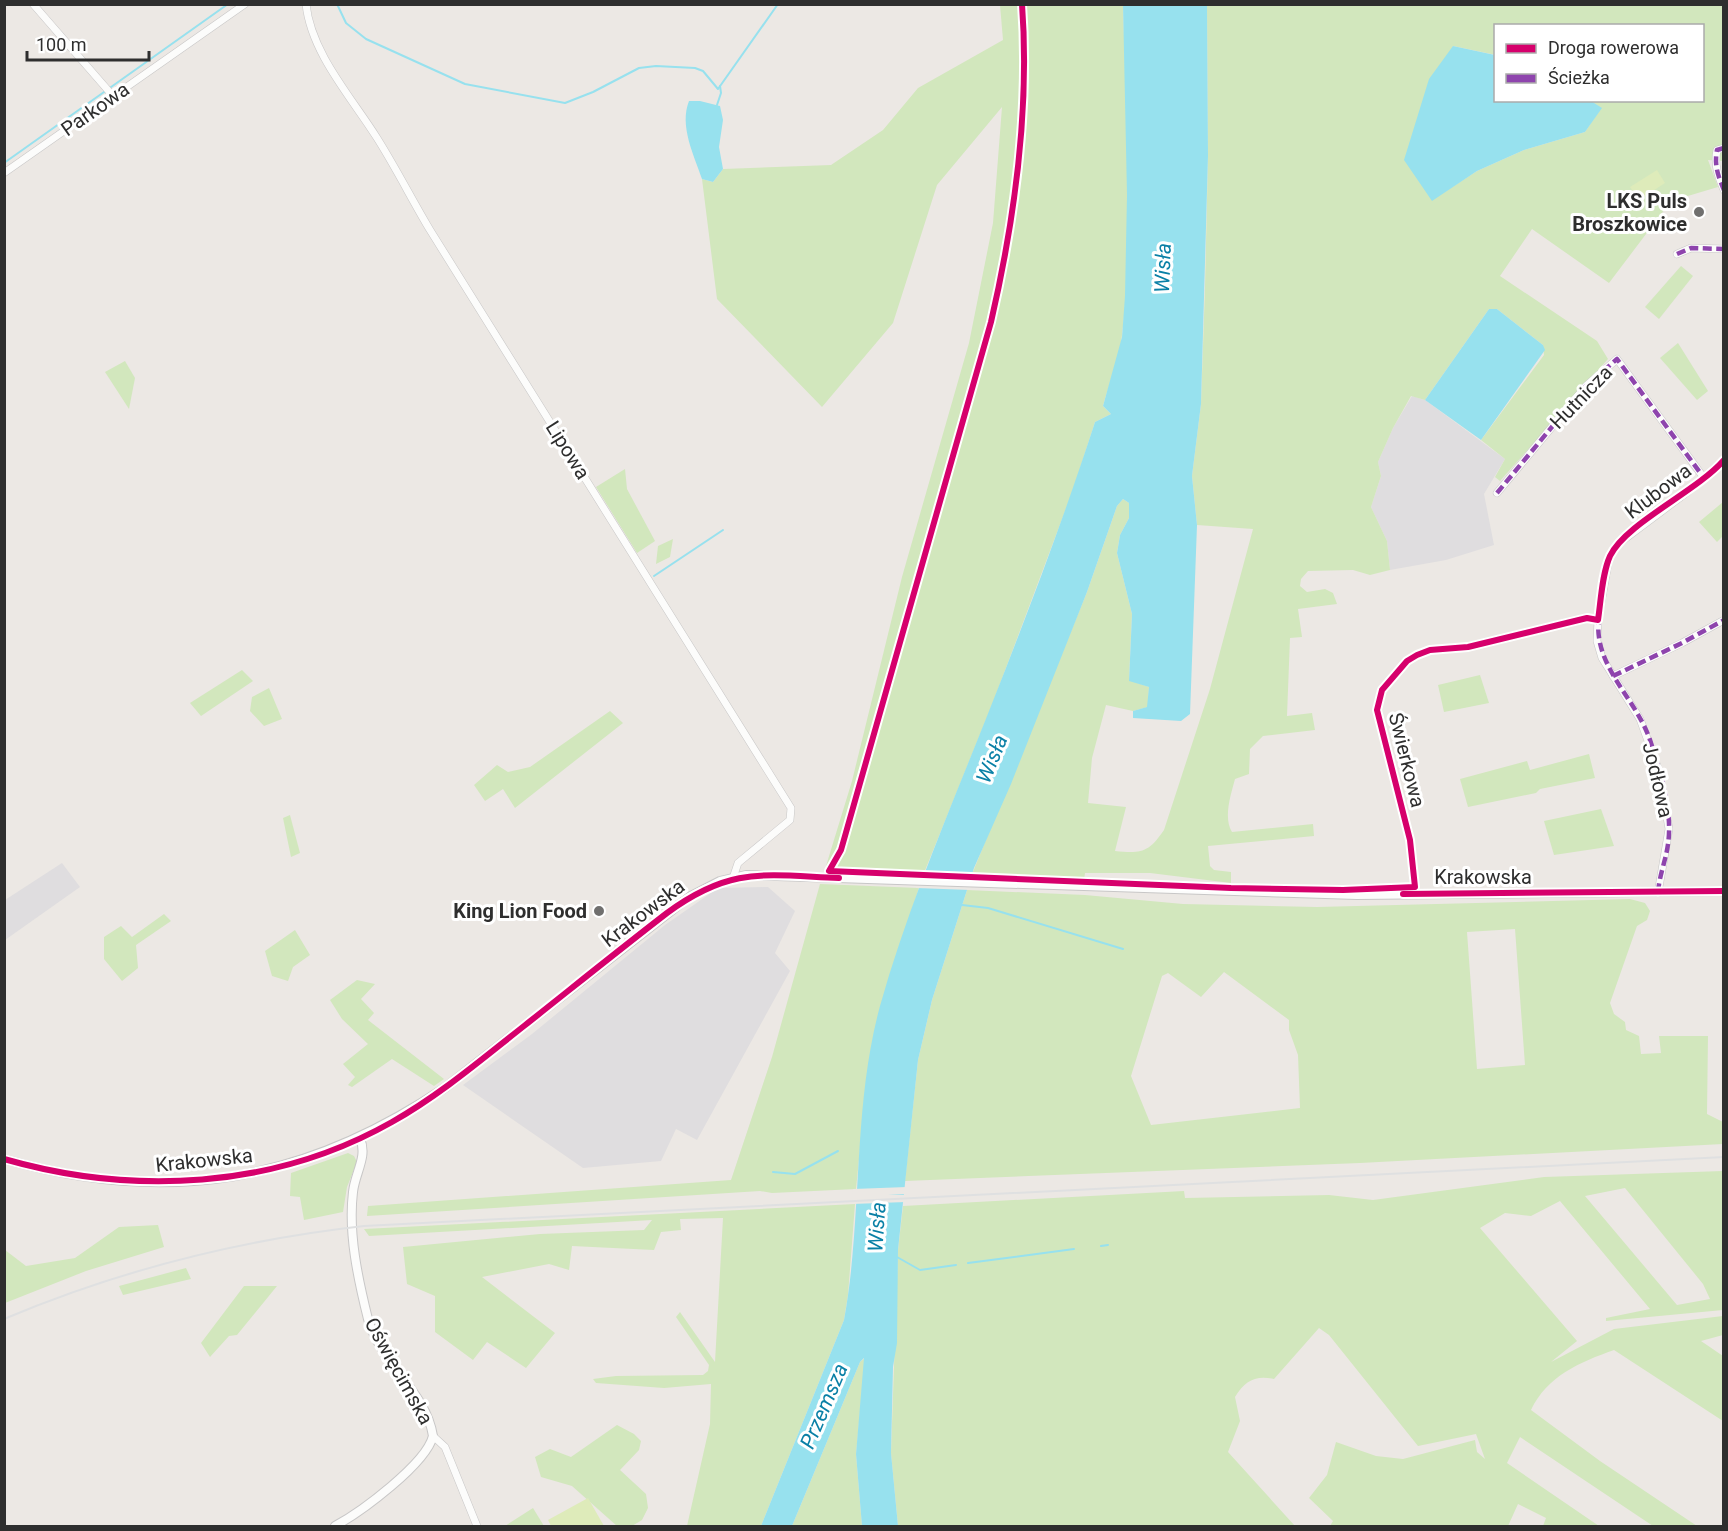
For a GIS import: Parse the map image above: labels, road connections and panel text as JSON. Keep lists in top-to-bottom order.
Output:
{
  "streets": {
    "street": [
      "Parkowa",
      "Hutnicza",
      "Lipowa",
      "Klubowa",
      "Świerkowa",
      "Jodłowa",
      "Krakowska",
      "Oświęcimska"
    ]
  },
  "crossings": [
    ["Hutnicza", "Klubowa"],
    ["Lipowa", "Krakowska"],
    ["Klubowa", "Świerkowa"],
    ["Klubowa", "Jodłowa"],
    ["Świerkowa", "Jodłowa"],
    ["Świerkowa", "Krakowska"],
    ["Jodłowa", "Krakowska"],
    ["Krakowska", "Oświęcimska"]
  ],
  "water": ["Wisła", "Przemsza"],
  "places": ["LKS Puls Broszkowice", "King Lion Food"],
  "legend": ["Droga rowerowa", "Ścieżka"],
  "scale_bar": "100 m"
}
